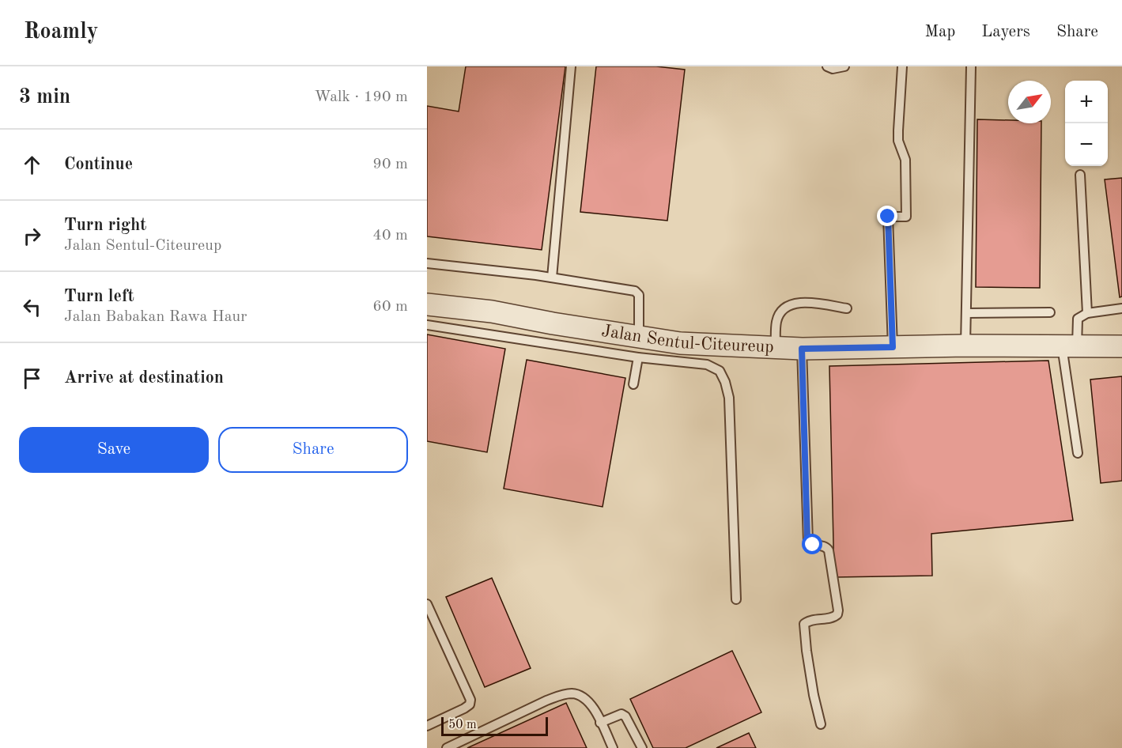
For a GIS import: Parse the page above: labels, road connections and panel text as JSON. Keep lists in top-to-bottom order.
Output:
{
  "streets": {
    "street": ["Jalan Sentul-Citeureup"]
  },
  "scale_bar": "50 m",
  "north": "top right",
  "page": {
    "header": "Roamly",
    "nav": ["Map", "Layers", "Share"],
    "heading": ["3 min", "Walk · 190 m"],
    "map_buttons": ["+", "−"],
    "list": [
      ["Continue", "90 m"],
      ["Turn right", "Jalan Sentul-Citeureup", "40 m"],
      ["Turn left", "Jalan Babakan Rawa Haur", "60 m"],
      "Arrive at destination"
    ],
    "buttons": ["Save", "Share"],
    "scale": "50 m"
  }
}
